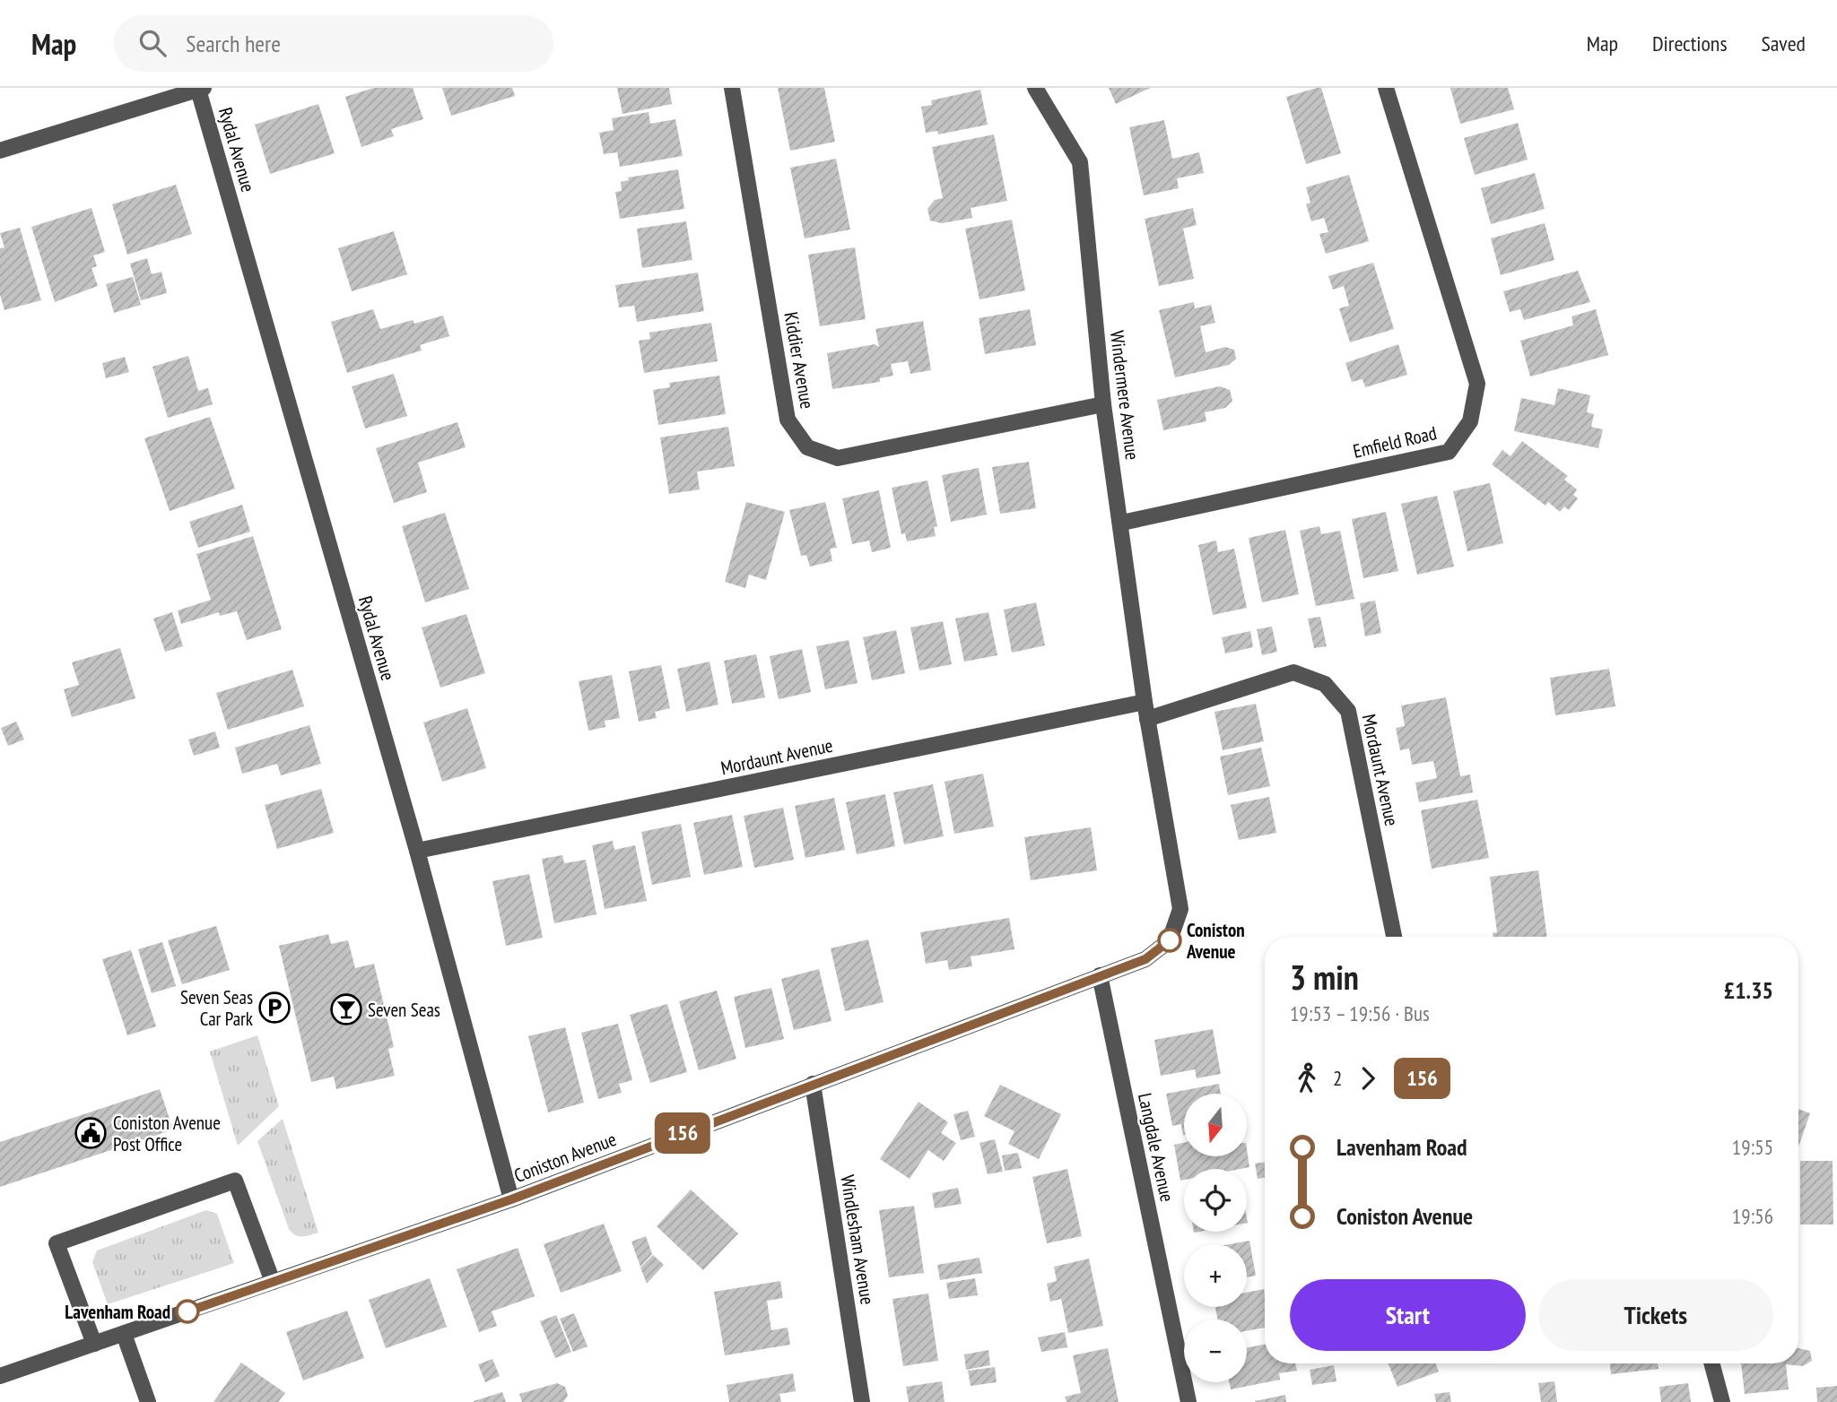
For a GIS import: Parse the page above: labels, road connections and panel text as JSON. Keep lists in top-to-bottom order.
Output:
{
  "streets": {
    "street": [
      "Rydal Avenue",
      "Kiddier Avenue",
      "Windermere Avenue",
      "Emfield Road",
      "Mordaunt Avenue",
      "Langdale Avenue",
      "Coniston Avenue",
      "Windlesham Avenue"
    ]
  },
  "crossings": [
    ["Rydal Avenue", "Mordaunt Avenue"],
    ["Rydal Avenue", "Coniston Avenue"],
    ["Kiddier Avenue", "Windermere Avenue"],
    ["Windermere Avenue", "Emfield Road"],
    ["Windermere Avenue", "Mordaunt Avenue"],
    ["Windermere Avenue", "Coniston Avenue"],
    ["Mordaunt Avenue", "Coniston Avenue"],
    ["Langdale Avenue", "Coniston Avenue"],
    ["Coniston Avenue", "Windlesham Avenue"]
  ],
  "places": {
    "other": ["Coniston Avenue", "Lavenham Road"],
    "parking": ["Seven Seas Car Park"],
    "bar": ["Seven Seas"],
    "public building": ["Coniston Avenue Post Office"]
  },
  "lines": ["bus line 156"],
  "north": "bottom",
  "page": {
    "header": "Map",
    "search": "Search here",
    "nav": ["Map", "Directions", "Saved"],
    "on_map": "156",
    "heading": ["3 min", "19:53 – 19:56 · Bus", "£1.35"],
    "legs": ["2", "156"],
    "map_buttons": ["+", "−"],
    "list": [
      {
        "name": "Lavenham Road",
        "value": "19:55"
      },
      {
        "name": "Coniston Avenue",
        "value": "19:56"
      }
    ],
    "buttons": ["Start", "Tickets"]
  }
}
